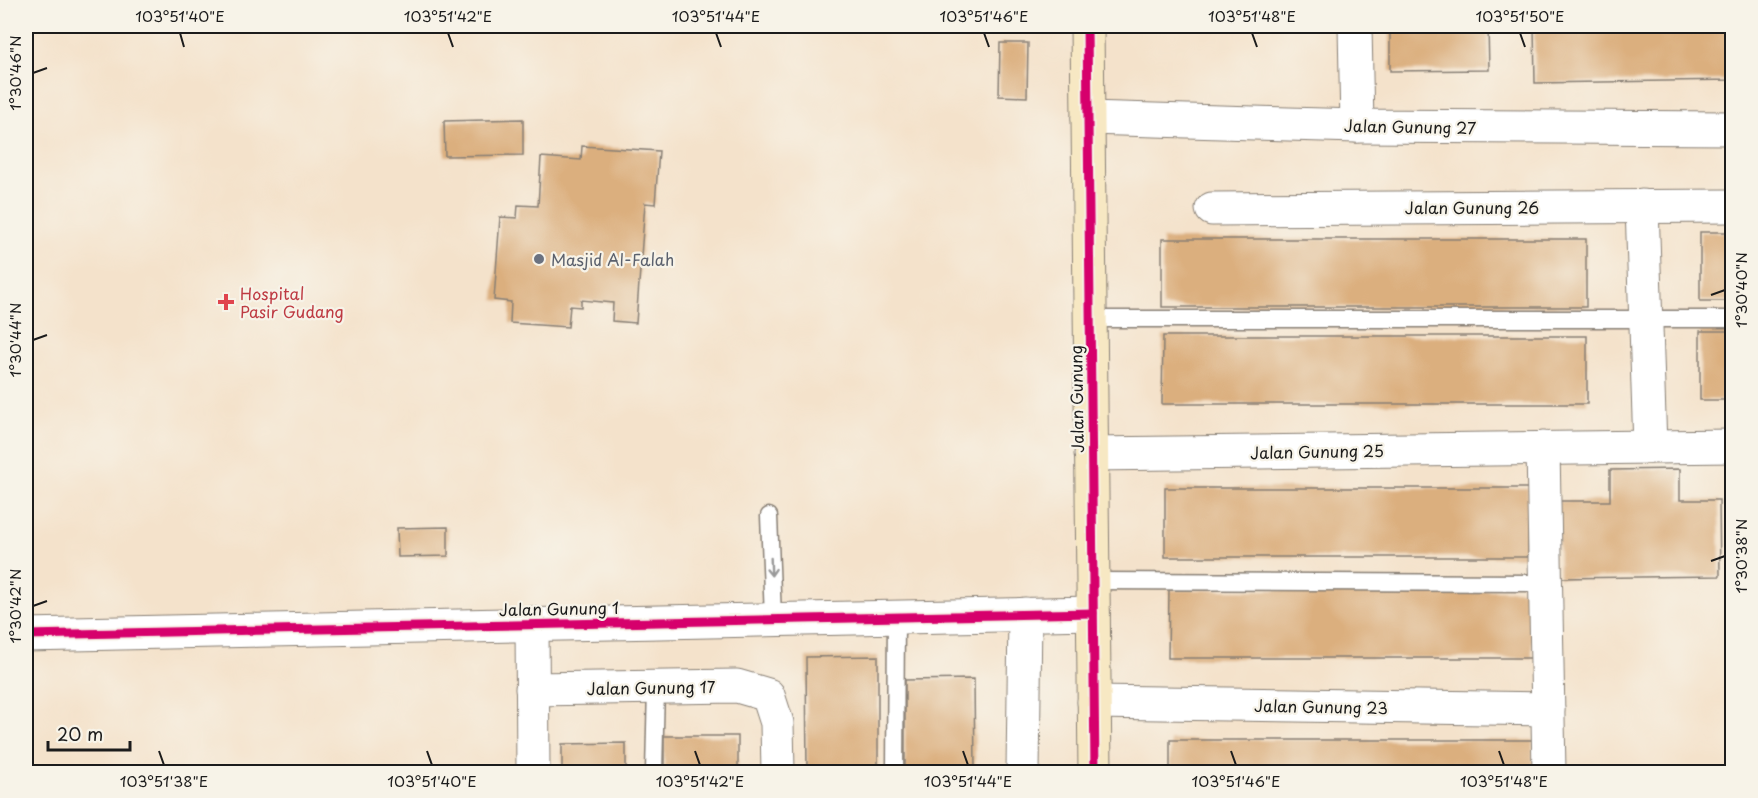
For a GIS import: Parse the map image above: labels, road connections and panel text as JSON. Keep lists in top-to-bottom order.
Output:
{
  "streets": {
    "street": [
      "Jalan Gunung 27",
      "Jalan Gunung 26",
      "Jalan Gunung",
      "Jalan Gunung 25",
      "Jalan Gunung 1",
      "Jalan Gunung 17",
      "Jalan Gunung 23"
    ]
  },
  "crossings": [
    ["Jalan Gunung 27", "Jalan Gunung"],
    ["Jalan Gunung", "Jalan Gunung 25"],
    ["Jalan Gunung", "Jalan Gunung 1"],
    ["Jalan Gunung", "Jalan Gunung 23"]
  ],
  "places": {
    "other": ["Masjid Al-Falah"],
    "health": ["Hospital Pasir Gudang"]
  },
  "scale_bar": "20 m",
  "coordinates": [
    "103°51'40\"E",
    "103°51'42\"E",
    "103°51'44\"E",
    "103°51'46\"E",
    "103°51'48\"E",
    "103°51'50\"E",
    "1°30'46\"N",
    "1°30'40\"N",
    "1°30'44\"N",
    "1°30'38\"N",
    "1°30'42\"N",
    "103°51'38\"E"
  ]
}
